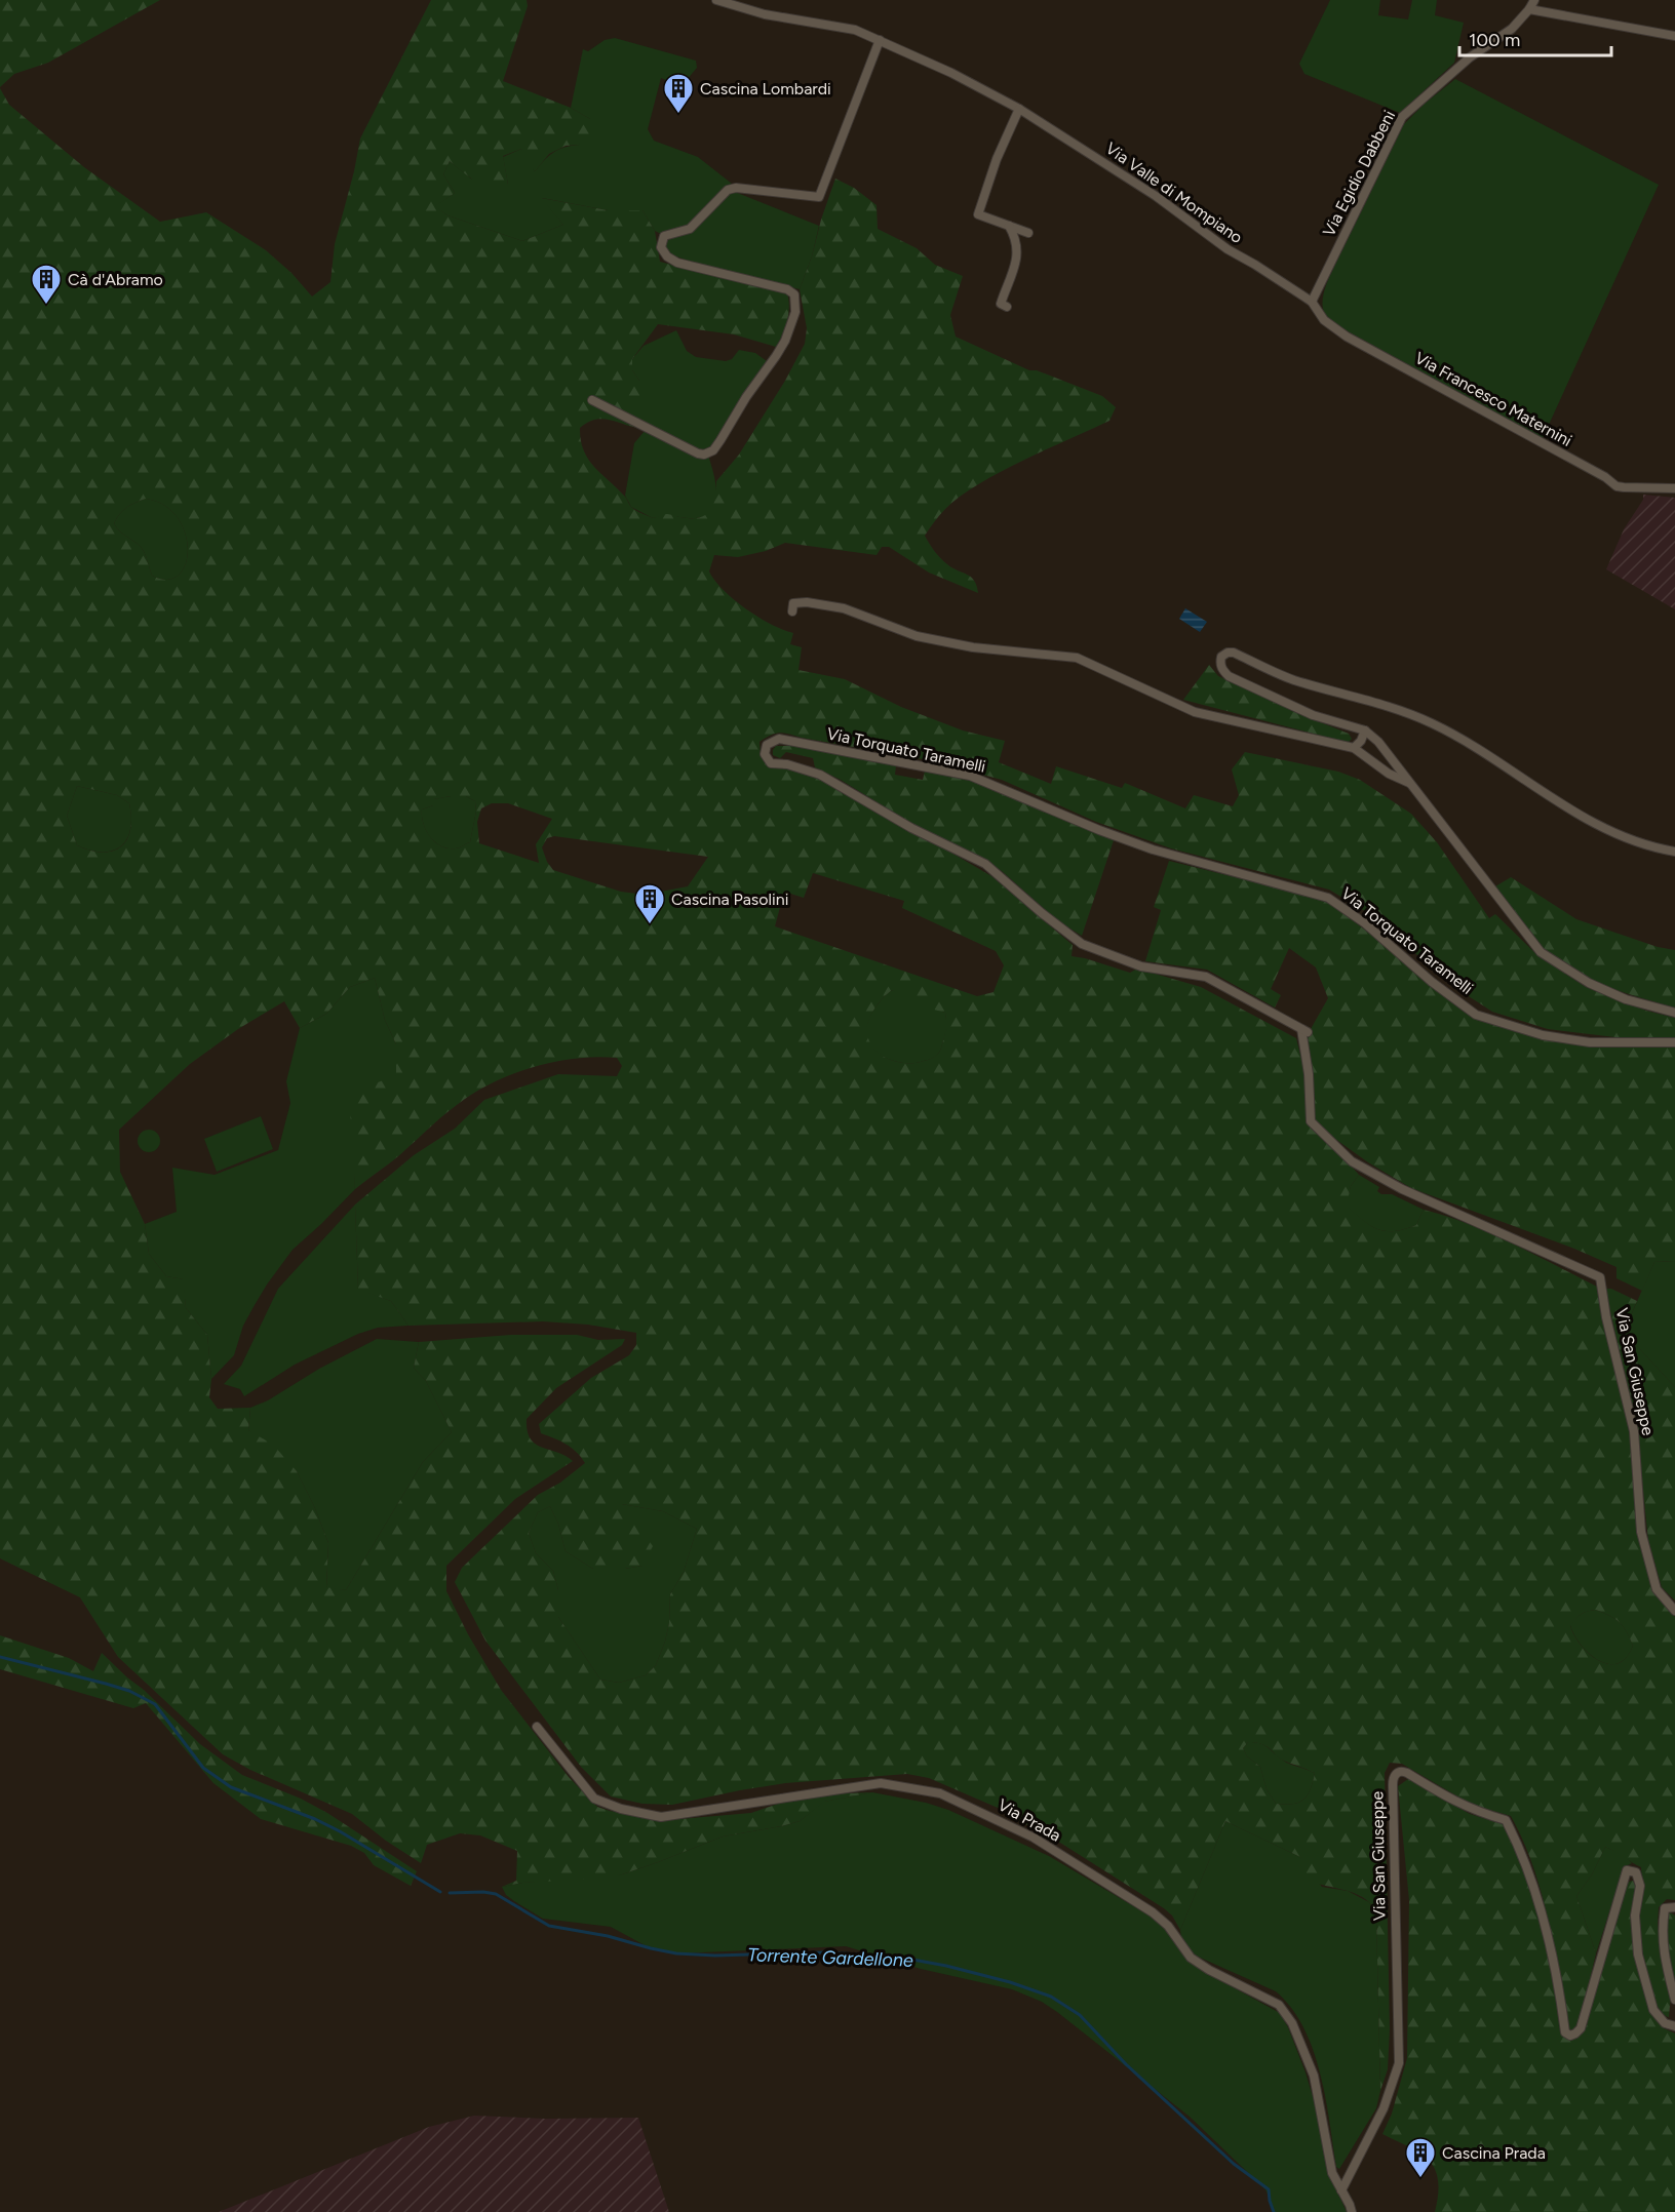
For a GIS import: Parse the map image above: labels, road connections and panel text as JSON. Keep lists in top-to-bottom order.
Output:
{
  "streets": {
    "street": [
      "Via Egidio Dabbeni",
      "Via Valle di Mompiano",
      "Via Francesco Maternini",
      "Via Torquato Taramelli",
      "Via San Giuseppe",
      "Via Prada"
    ]
  },
  "crossings": [
    ["Via Egidio Dabbeni", "Via Valle di Mompiano"],
    ["Via Egidio Dabbeni", "Via Francesco Maternini"],
    ["Via Valle di Mompiano", "Via Francesco Maternini"],
    ["Via Torquato Taramelli", "Via San Giuseppe"],
    ["Via San Giuseppe", "Via Prada"]
  ],
  "water": ["Torrente Gardellone"],
  "places": {
    "building": [
      "Cascina Lombardi",
      "Cà d'Abramo",
      "Cascina Pasolini",
      "Cascina Prada"
    ]
  },
  "scale_bar": "100 m"
}
